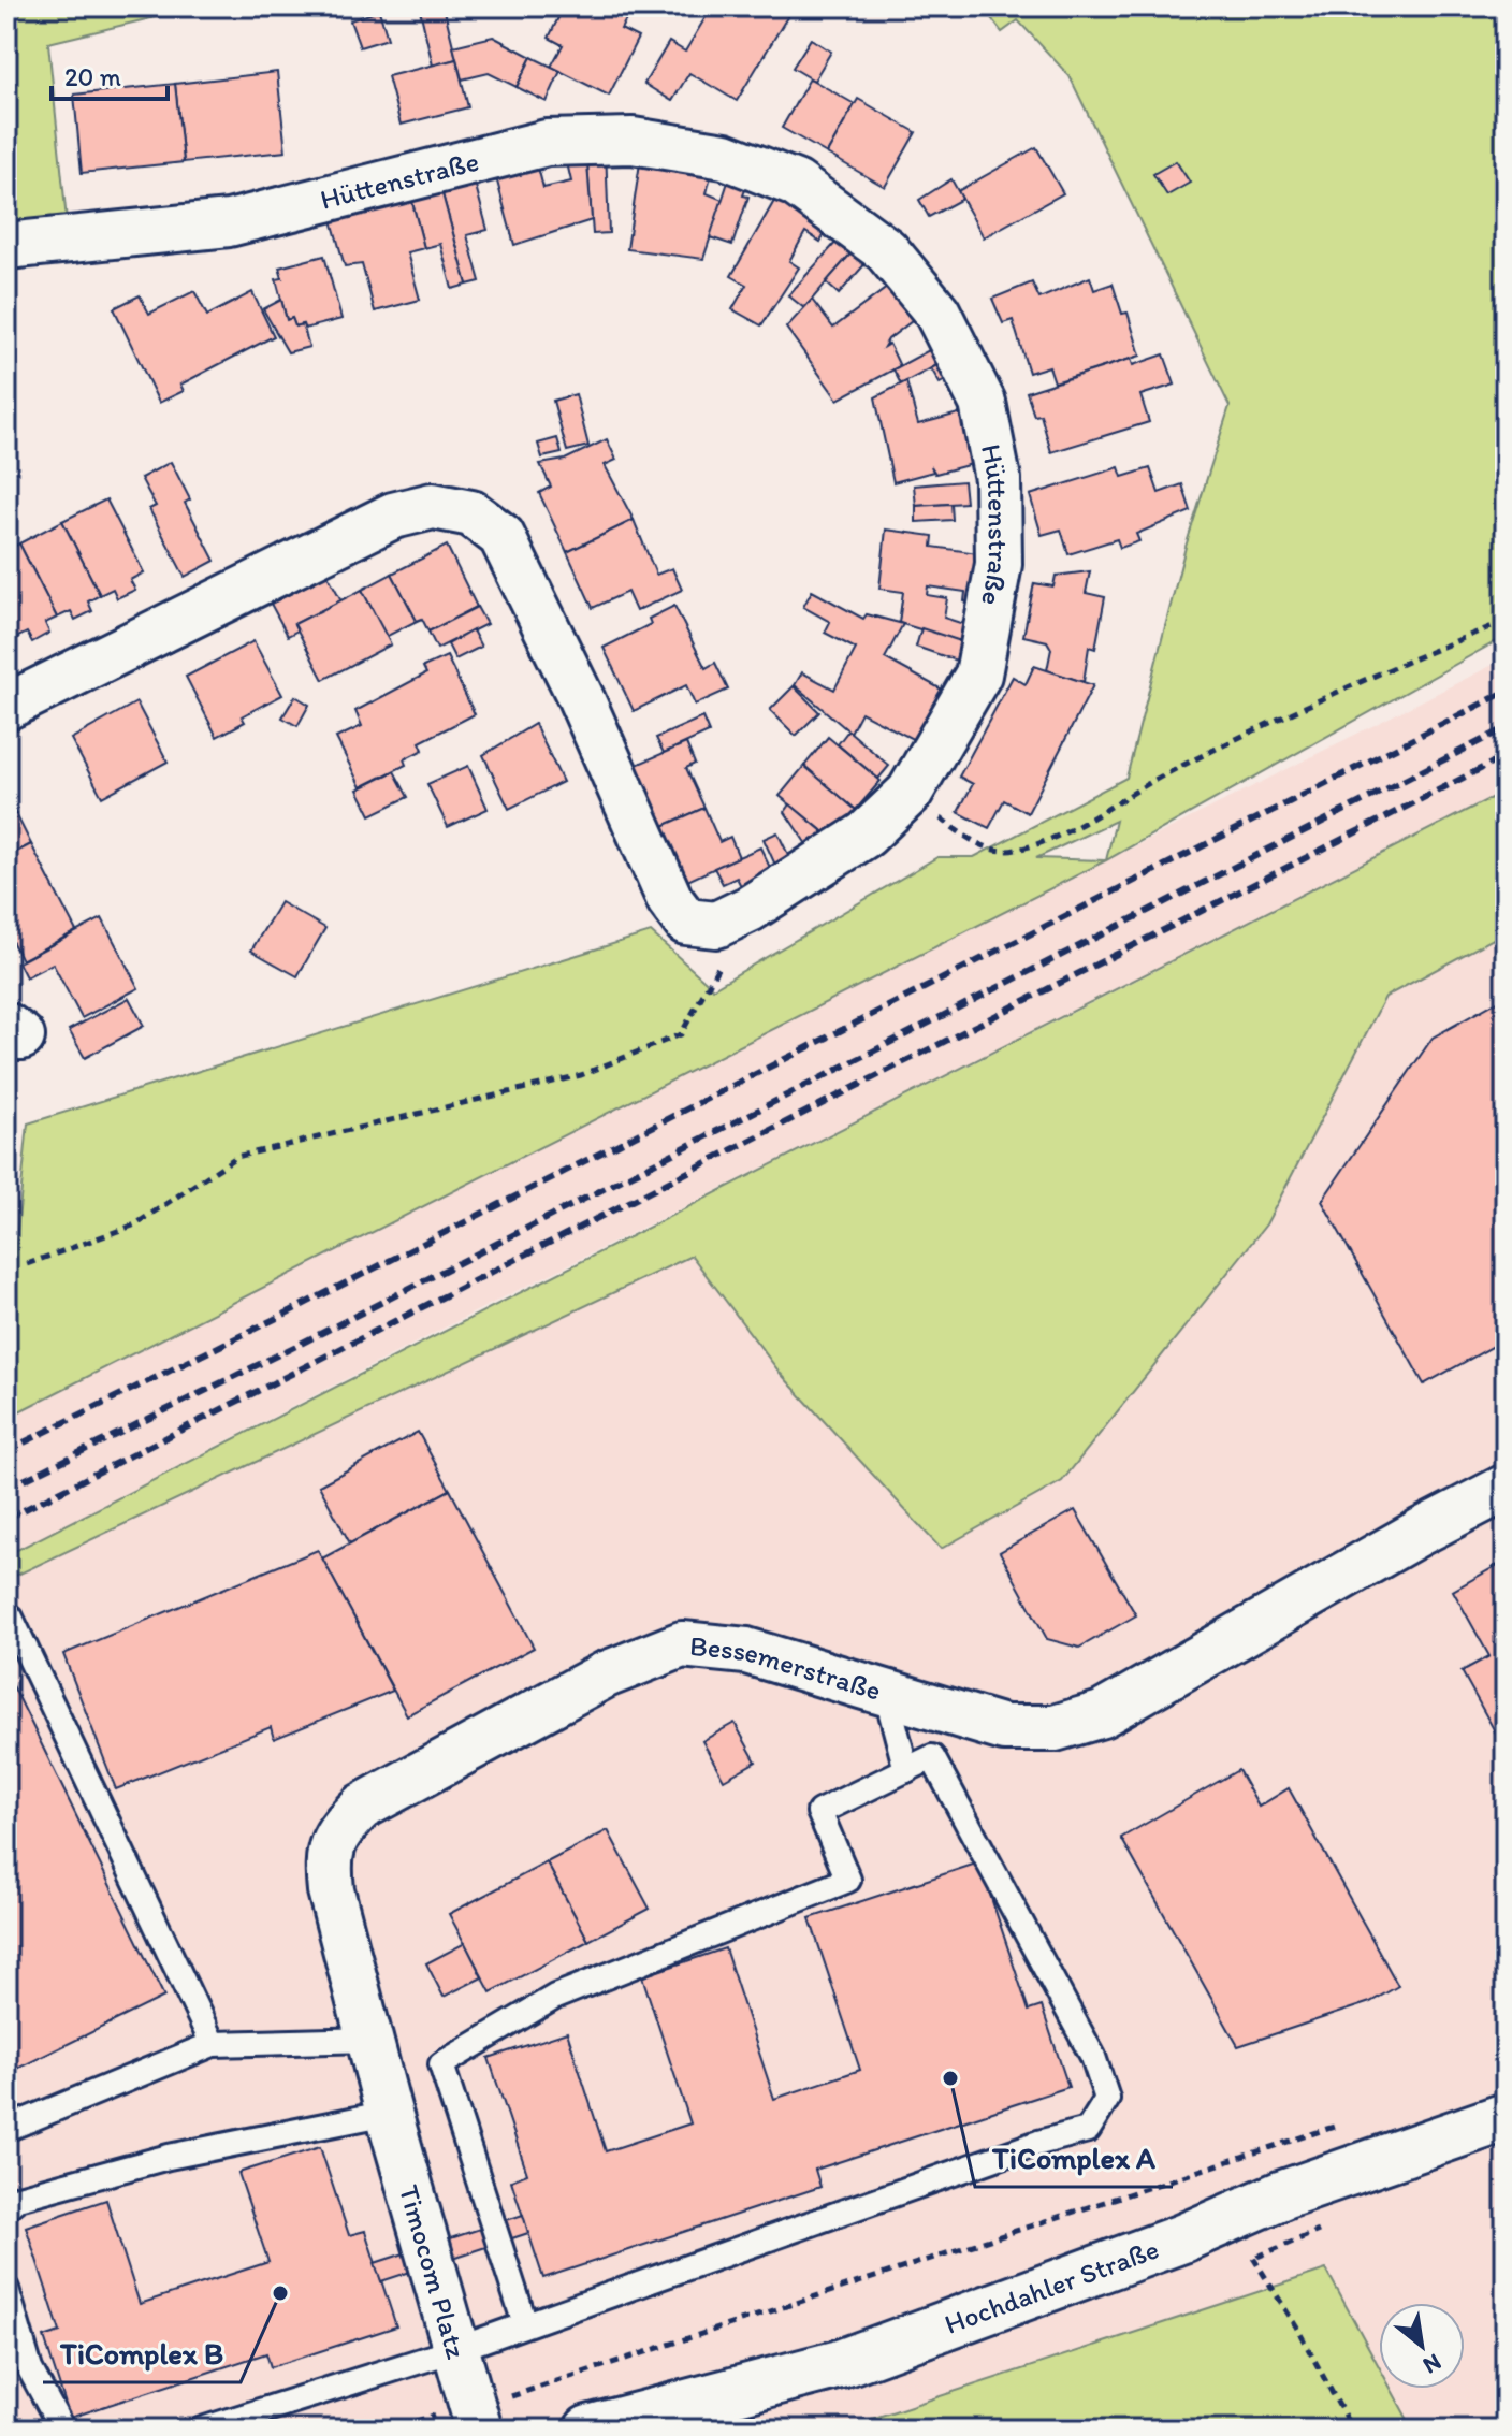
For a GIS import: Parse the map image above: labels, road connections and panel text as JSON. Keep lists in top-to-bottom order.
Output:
{
  "streets": {
    "main road": ["Hochdahler Straße"],
    "street": ["Hüttenstraße", "Bessemerstraße", "Timocom Platz"]
  },
  "crossings": [
    ["Bessemerstraße", "Timocom Platz"]
  ],
  "places": ["TiComplex A", "TiComplex B"],
  "scale_bar": "20 m",
  "north": "bottom right"
}
